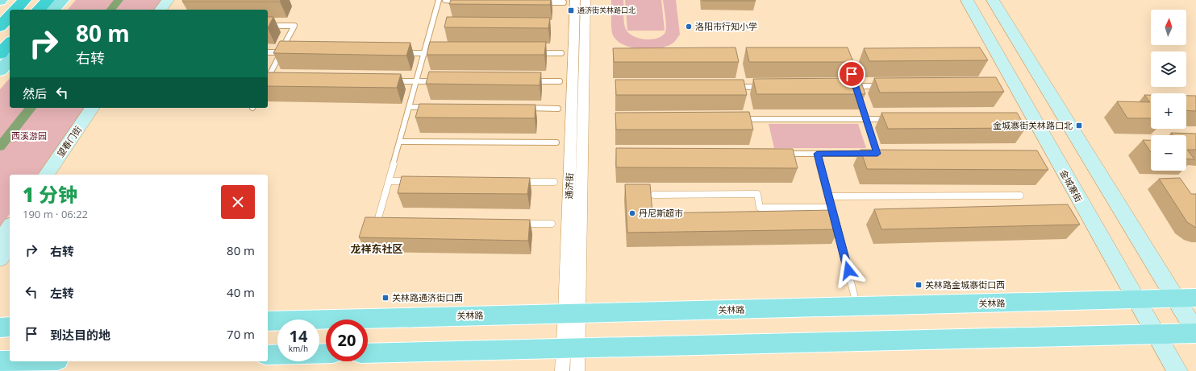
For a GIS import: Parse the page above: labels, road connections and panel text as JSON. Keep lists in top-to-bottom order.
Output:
{
  "streets": {
    "main road": ["望春门街", "金城寨街", "关林路"],
    "street": ["通济街"]
  },
  "crossings": [
    ["通济街", "关林路"],
    ["金城寨街", "关林路"]
  ],
  "districts": ["龙祥东社区"],
  "parks": ["西溪游园"],
  "places": {
    "transit": [
      "通济街关林路口北",
      "金城寨街关林路口北",
      "关林路金城寨街口西",
      "关林路通济街口西"
    ],
    "other": ["洛阳市行知小学", "丹尼斯超市"]
  },
  "north": "top",
  "page": {
    "map_buttons": ["+", "−"],
    "turn": ["80 m", "右转"],
    "then": "然后",
    "heading": ["1 分钟", "190 m · 06:22"],
    "list": [
      {
        "name": "右转",
        "value": "80 m"
      },
      {
        "name": "左转",
        "value": "40 m"
      },
      {
        "name": "到达目的地",
        "value": "70 m"
      }
    ],
    "speed": "14 km/h",
    "limit": "20"
  }
}
